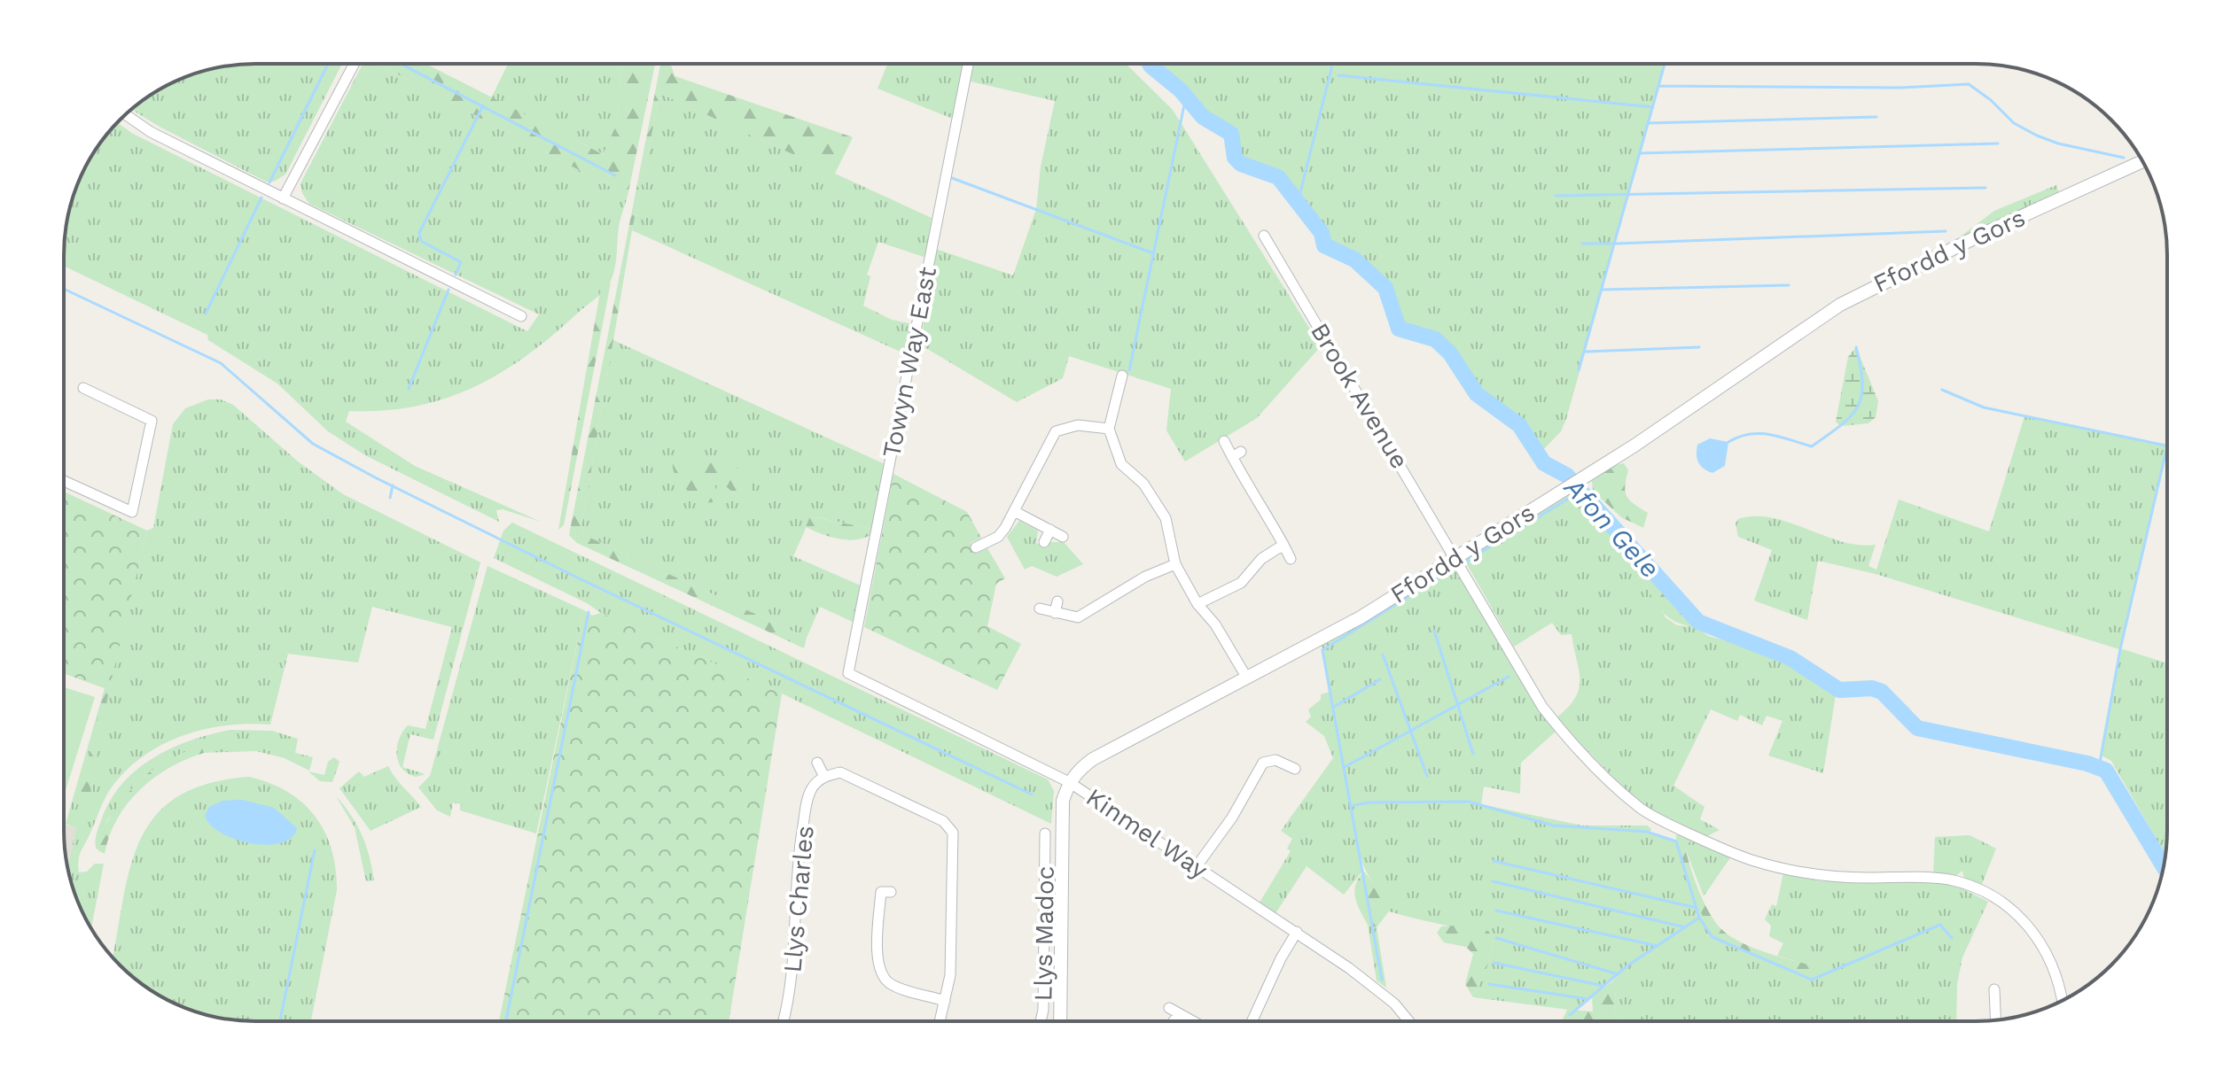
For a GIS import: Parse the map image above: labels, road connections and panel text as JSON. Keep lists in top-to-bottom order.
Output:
{
  "streets": {
    "street": [
      "Ffordd y Gors",
      "Towyn Way East",
      "Brook Avenue",
      "Kinmel Way",
      "Llys Charles",
      "Llys Madoc"
    ]
  },
  "crossings": [
    ["Ffordd y Gors", "Brook Avenue"],
    ["Ffordd y Gors", "Kinmel Way"],
    ["Towyn Way East", "Kinmel Way"]
  ],
  "water": ["Afon Gele"]
}
